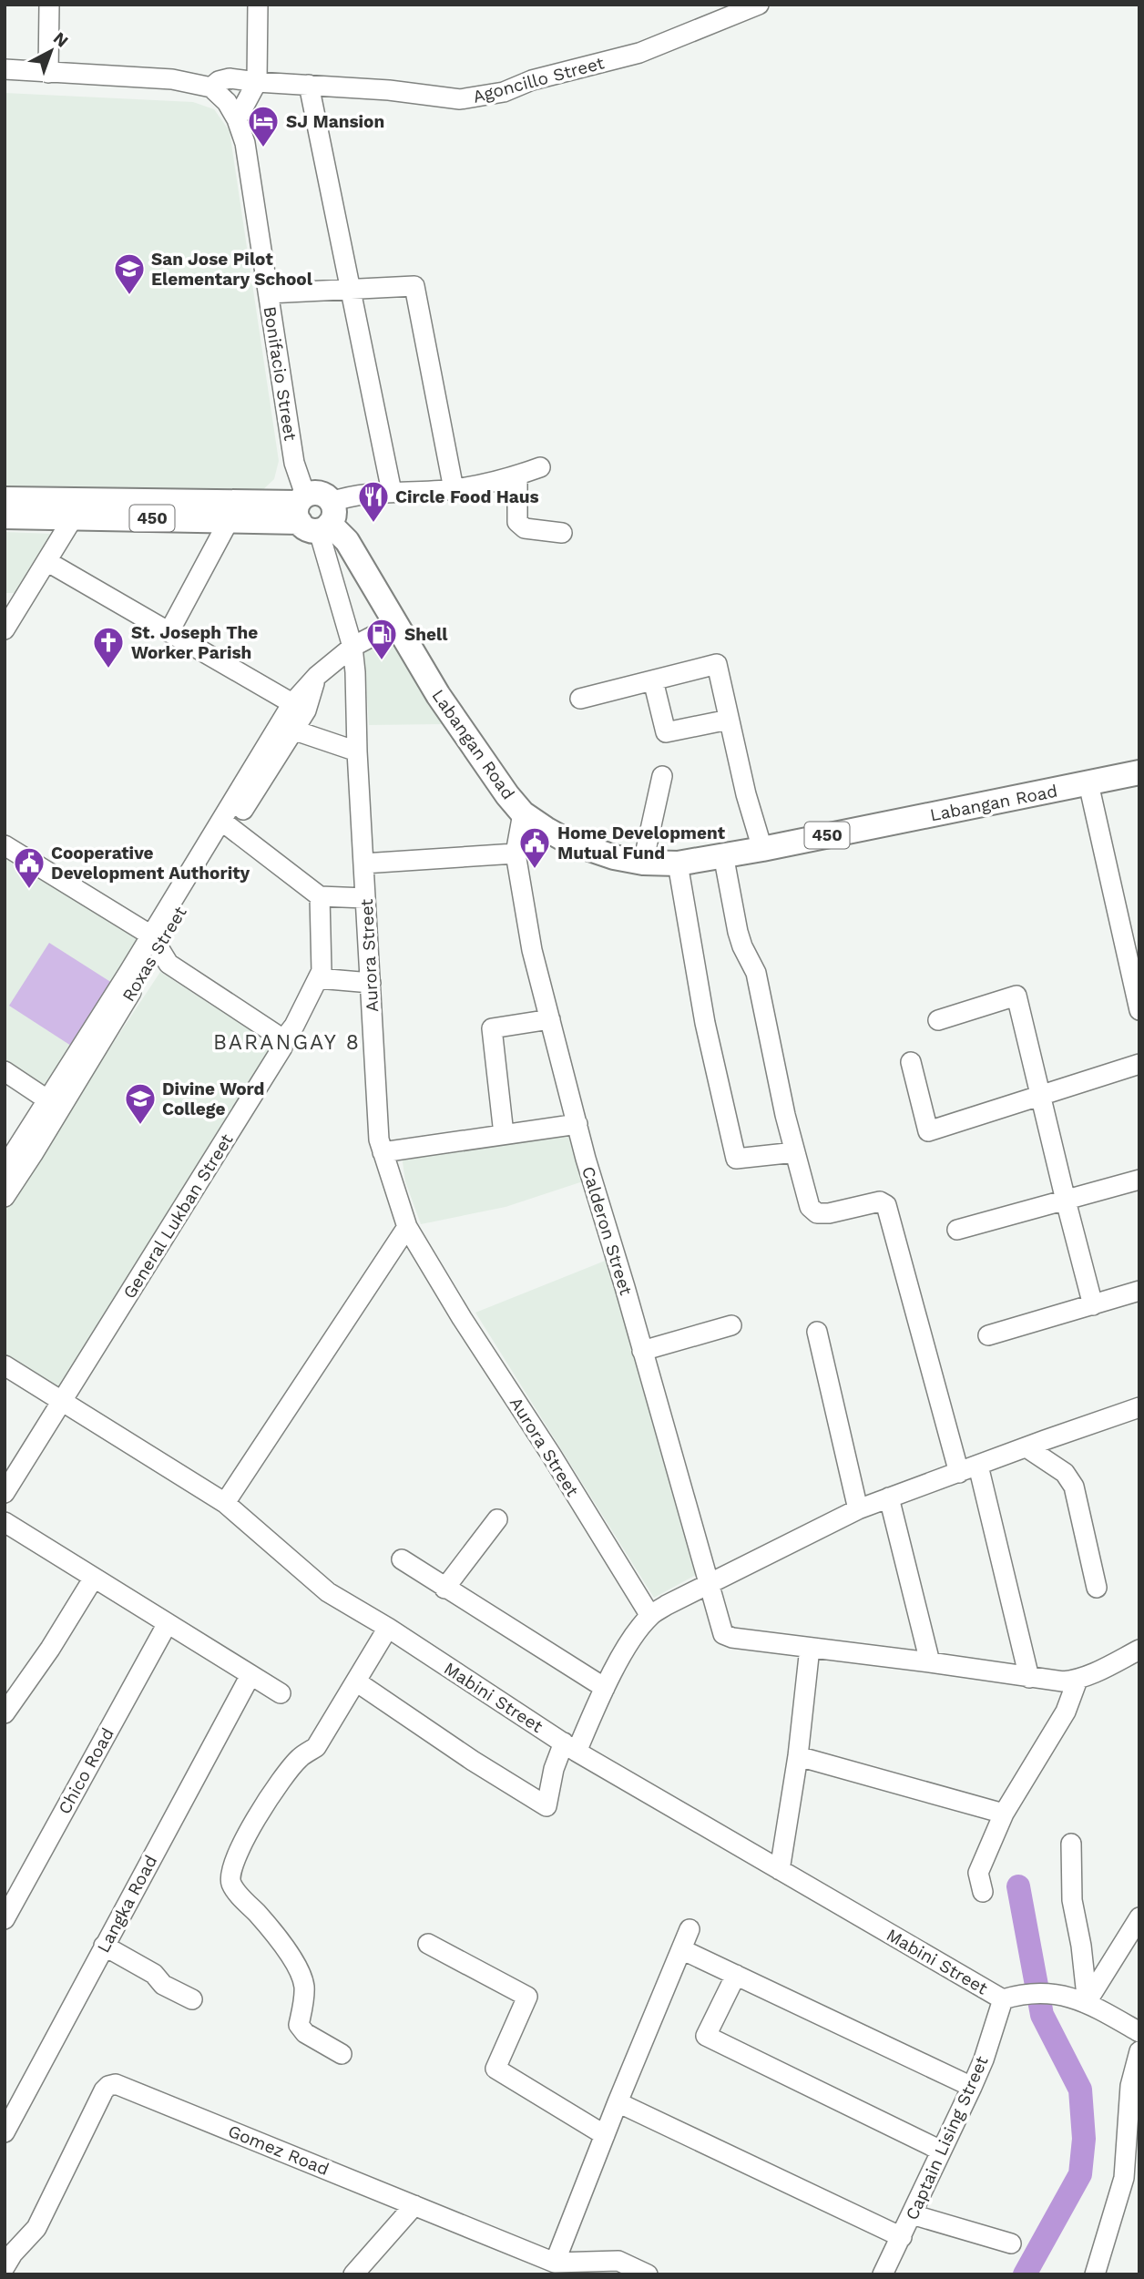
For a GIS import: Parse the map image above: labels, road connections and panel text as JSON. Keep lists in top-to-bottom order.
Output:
{
  "streets": {
    "main road": ["450", "Labangan Road"],
    "street": [
      "Agoncillo Street",
      "Bonifacio Street",
      "Roxas Street",
      "Aurora Street",
      "General Lukban Street",
      "Calderon Street",
      "Mabini Street",
      "Chico Road",
      "Langka Road",
      "Captain Lising Street",
      "Gomez Road"
    ]
  },
  "crossings": [
    ["Agoncillo Street", "Bonifacio Street"],
    ["Bonifacio Street", "450"],
    ["Bonifacio Street", "Labangan Road"],
    ["Bonifacio Street", "Aurora Street"],
    ["450", "Labangan Road"],
    ["450", "Aurora Street"],
    ["Labangan Road", "Roxas Street"],
    ["Labangan Road", "Aurora Street"],
    ["Labangan Road", "Calderon Street"],
    ["Roxas Street", "Aurora Street"],
    ["General Lukban Street", "Mabini Street"],
    ["Mabini Street", "Captain Lising Street"]
  ],
  "districts": ["BARANGAY 8"],
  "places": {
    "hotel": ["SJ Mansion"],
    "school or university": ["San Jose Pilot Elementary School", "Divine Word College"],
    "restaurant": ["Circle Food Haus"],
    "fuel station": ["Shell"],
    "church": ["St. Joseph The Worker Parish"],
    "public building": ["Home Development Mutual Fund", "Cooperative Development Authority"]
  },
  "north": "top right"
}
